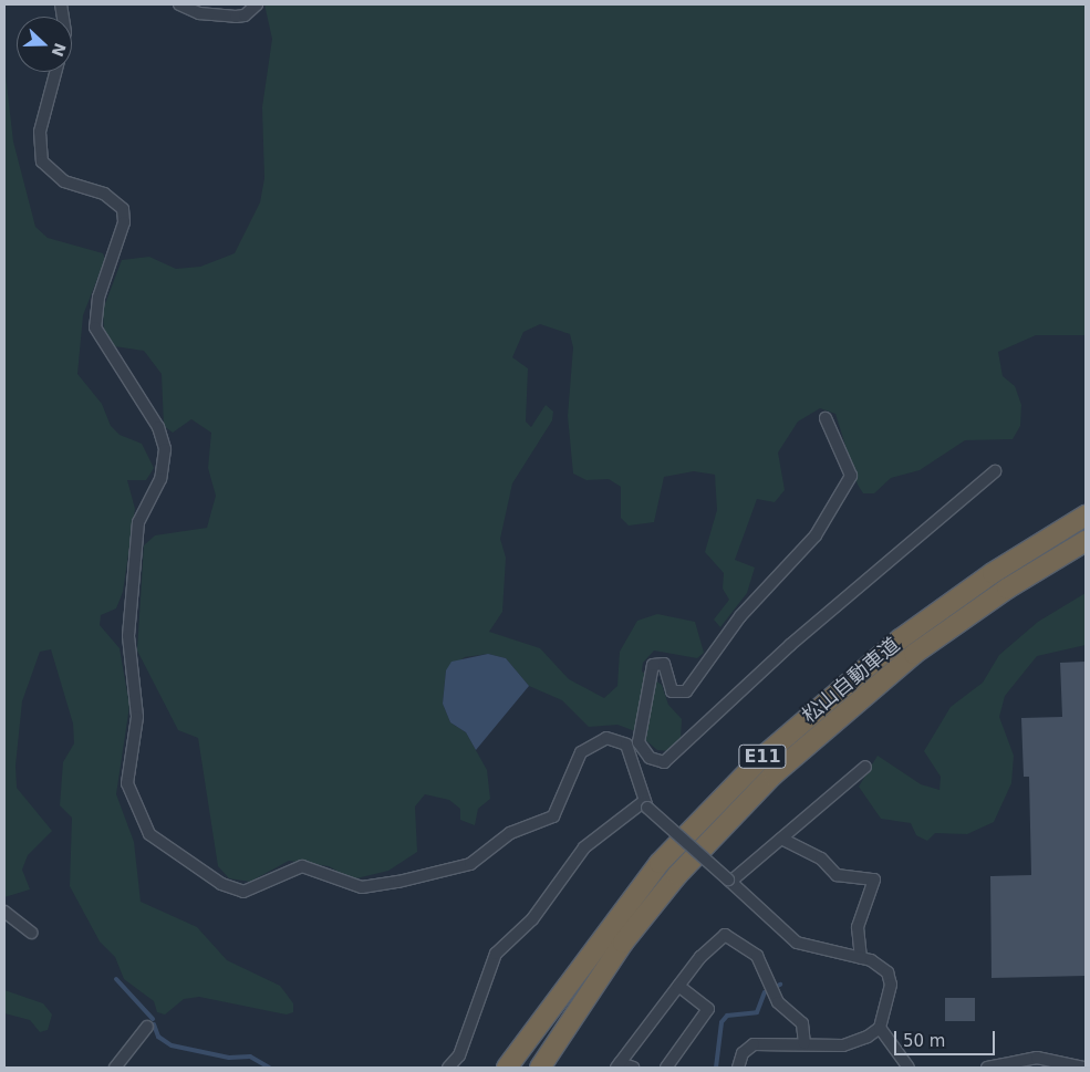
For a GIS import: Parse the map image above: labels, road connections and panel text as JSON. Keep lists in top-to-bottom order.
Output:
{
  "streets": {
    "highway": ["松山自動車道", "E11"]
  },
  "scale_bar": "50 m",
  "north": "right"
}
